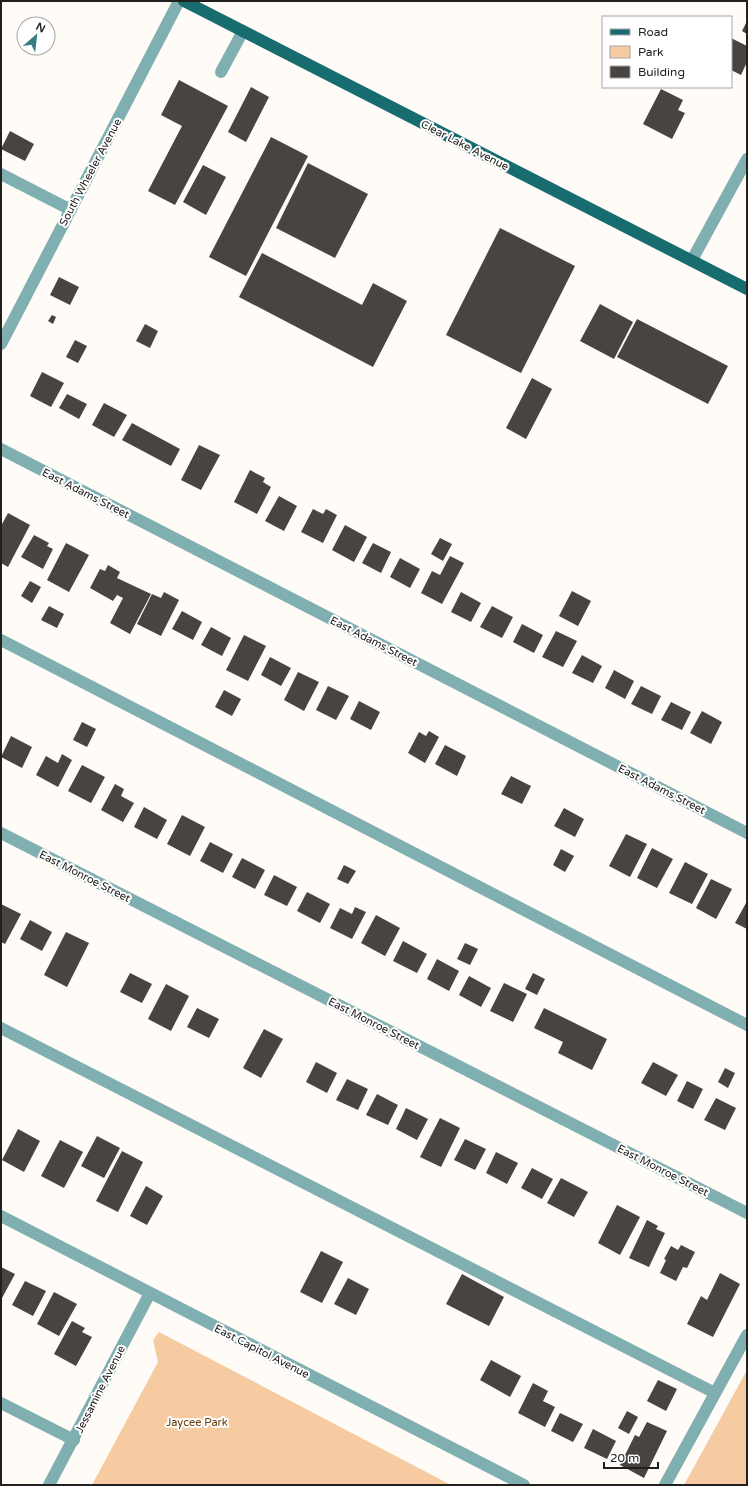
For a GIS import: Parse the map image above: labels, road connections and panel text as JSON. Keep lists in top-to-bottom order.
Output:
{
  "streets": {
    "main road": ["Clear Lake Avenue"],
    "street": [
      "South Wheeler Avenue",
      "East Adams Street",
      "East Monroe Street",
      "East Capitol Avenue",
      "Jessamine Avenue"
    ]
  },
  "crossings": [
    ["East Capitol Avenue", "Jessamine Avenue"]
  ],
  "parks": ["Jaycee Park"],
  "legend": ["Road", "Park", "Building"],
  "scale_bar": "20 m",
  "north": "top right"
}
